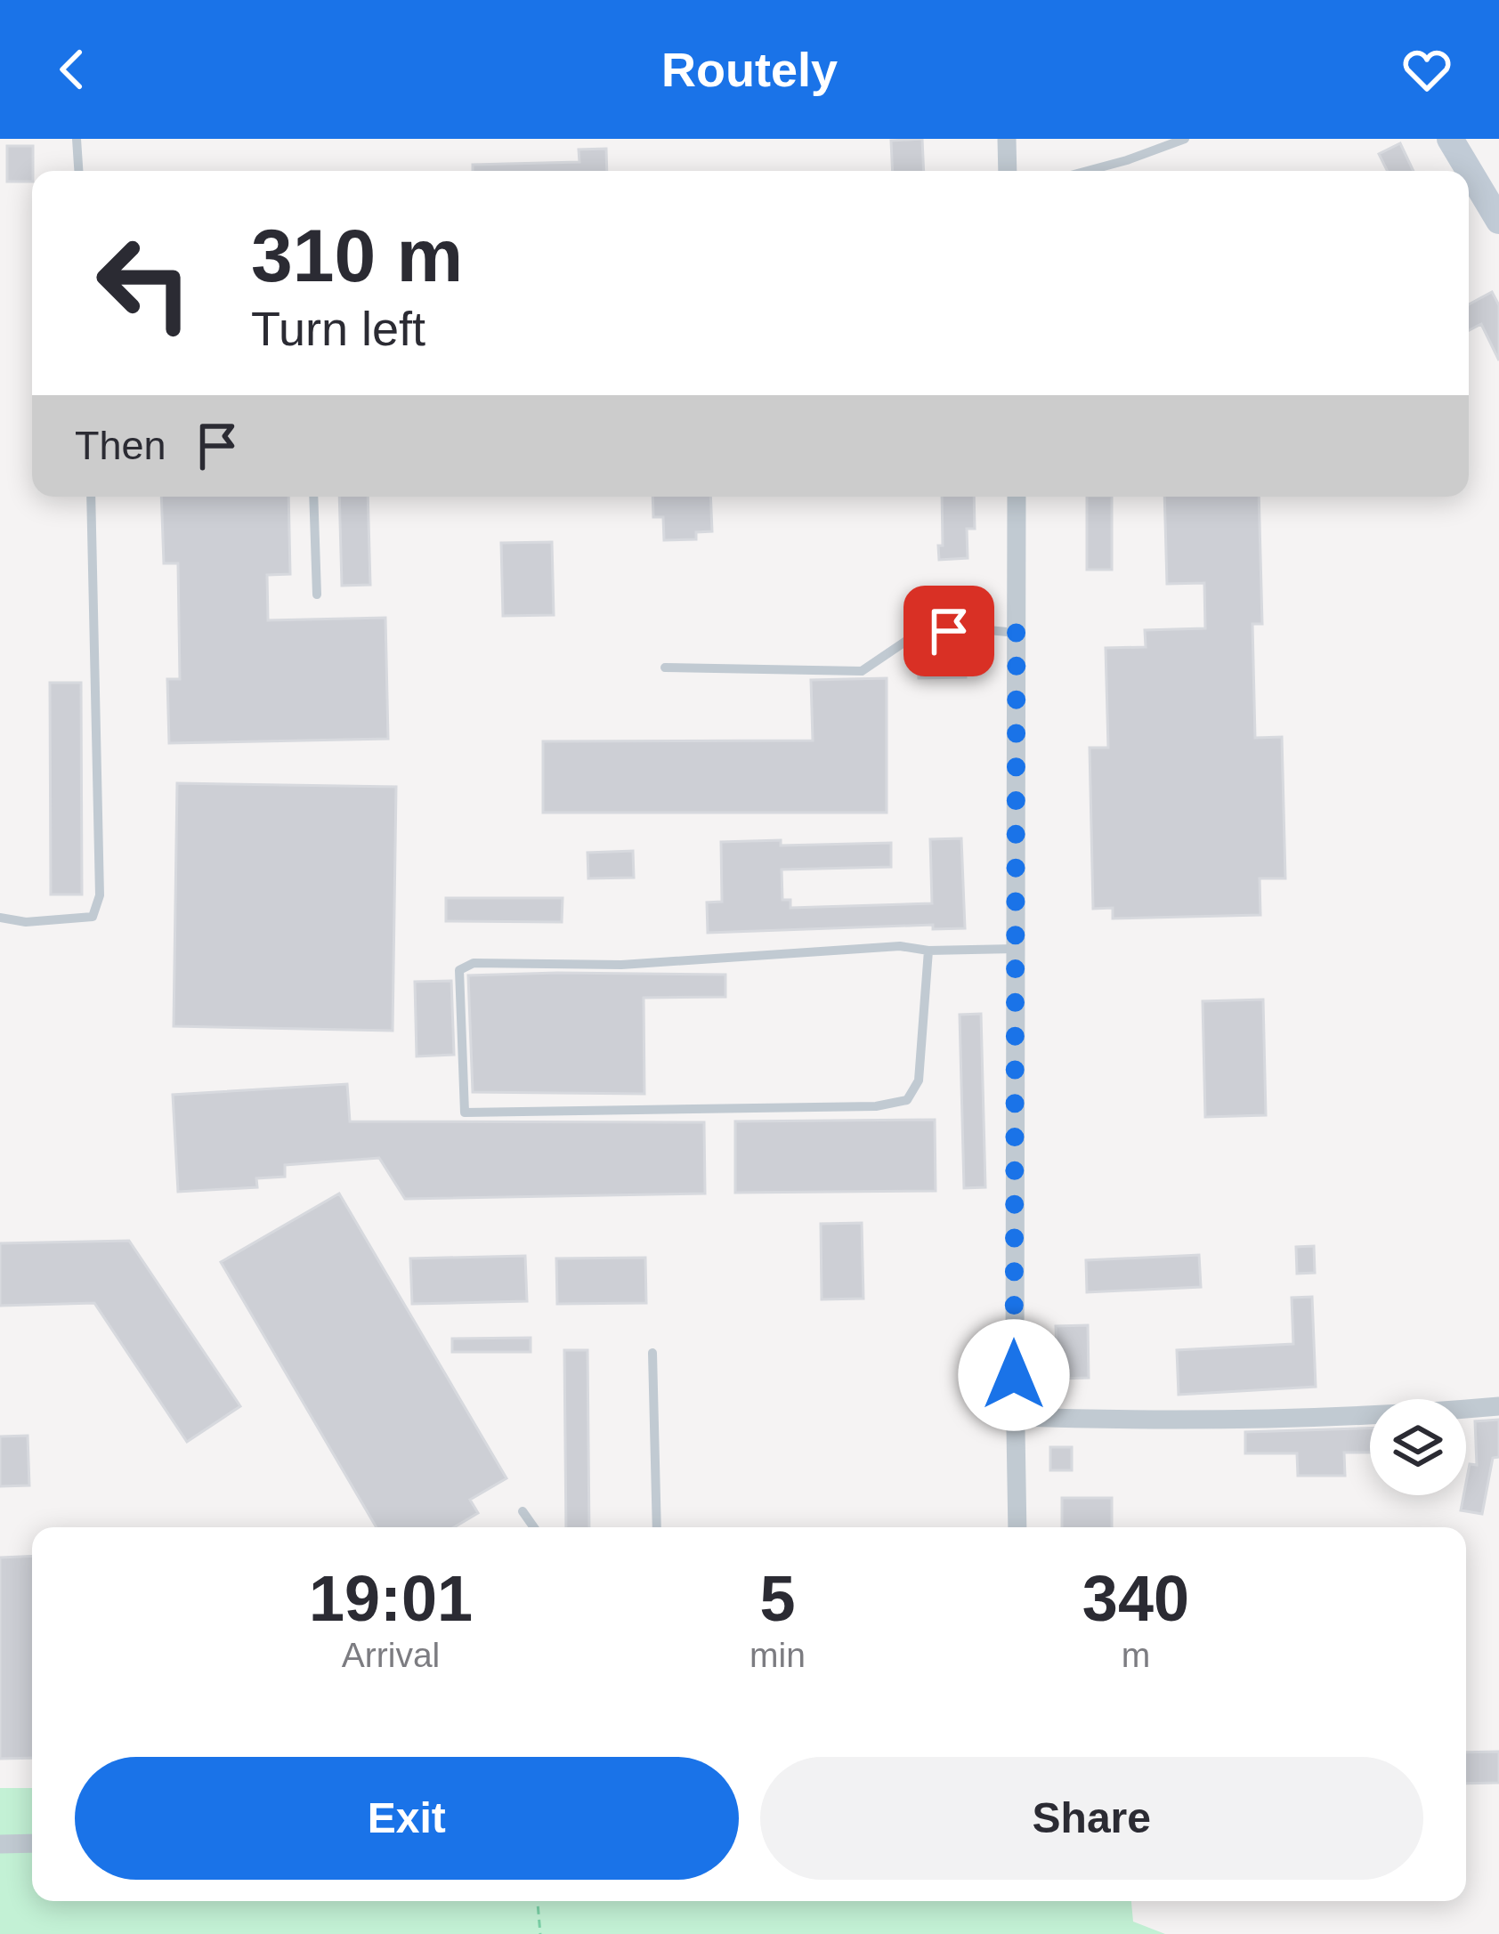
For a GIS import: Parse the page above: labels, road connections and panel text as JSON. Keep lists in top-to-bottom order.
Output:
{
  "page": {
    "header": "Routely",
    "turn": ["310 m", "Turn left"],
    "then": "Then",
    "eta": [
      "19:01",
      "Arrival",
      "5",
      "min",
      "340",
      "m"
    ],
    "buttons": ["Exit", "Share"]
  }
}
